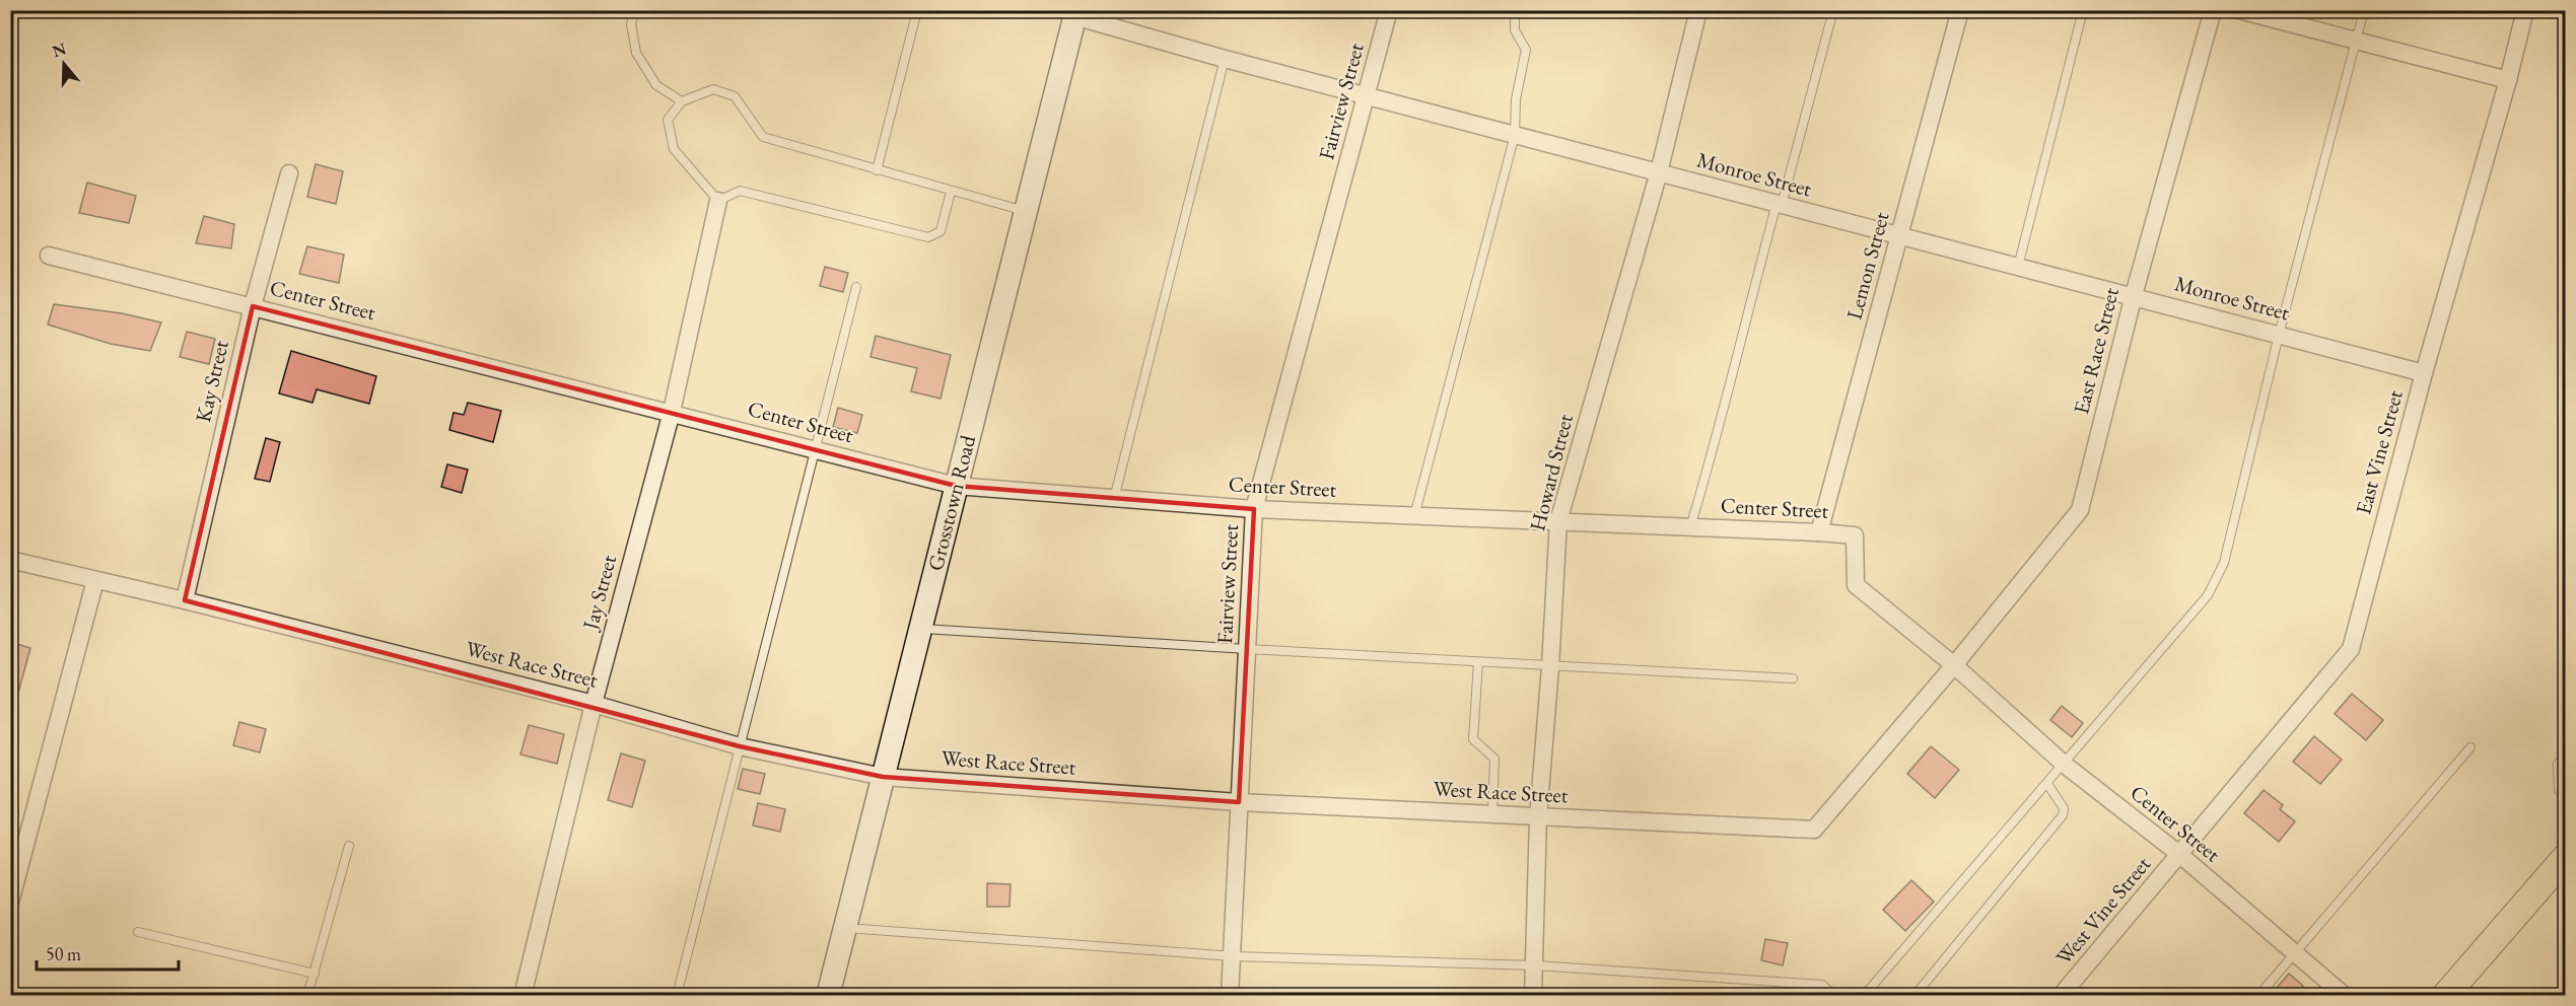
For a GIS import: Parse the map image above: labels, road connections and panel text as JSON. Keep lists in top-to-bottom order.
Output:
{
  "streets": {
    "street": [
      "Fairview Street",
      "Monroe Street",
      "Lemon Street",
      "Center Street",
      "East Race Street",
      "Kay Street",
      "East Vine Street",
      "Howard Street",
      "Grosstown Road",
      "Jay Street",
      "West Race Street",
      "West Vine Street"
    ]
  },
  "crossings": [
    ["Fairview Street", "Monroe Street"],
    ["Fairview Street", "Center Street"],
    ["Fairview Street", "West Race Street"],
    ["Monroe Street", "Lemon Street"],
    ["Monroe Street", "East Race Street"],
    ["Monroe Street", "East Vine Street"],
    ["Monroe Street", "Howard Street"],
    ["Monroe Street", "Grosstown Road"],
    ["Lemon Street", "Center Street"],
    ["Center Street", "East Race Street"],
    ["Center Street", "Kay Street"],
    ["Center Street", "East Vine Street"],
    ["Center Street", "Howard Street"],
    ["Center Street", "Grosstown Road"],
    ["Center Street", "Jay Street"],
    ["Center Street", "West Race Street"],
    ["Center Street", "West Vine Street"],
    ["East Race Street", "West Race Street"],
    ["Kay Street", "West Race Street"],
    ["East Vine Street", "West Vine Street"],
    ["Howard Street", "West Race Street"],
    ["Grosstown Road", "West Race Street"],
    ["Jay Street", "West Race Street"]
  ],
  "scale_bar": "50 m",
  "north": "top"
}
